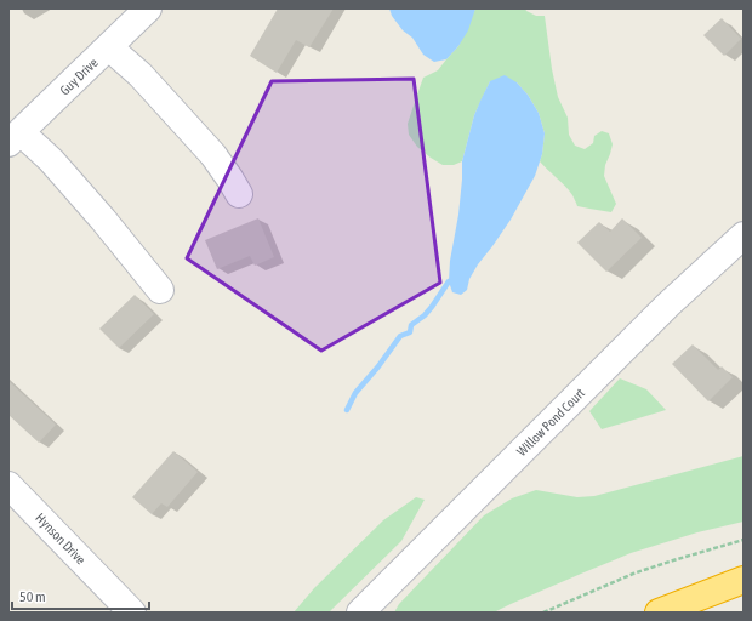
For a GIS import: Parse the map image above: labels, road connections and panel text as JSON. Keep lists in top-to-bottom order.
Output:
{
  "streets": {
    "street": ["Guy Drive", "Willow Pond Court", "Hynson Drive"]
  },
  "scale_bar": "50 m"
}
